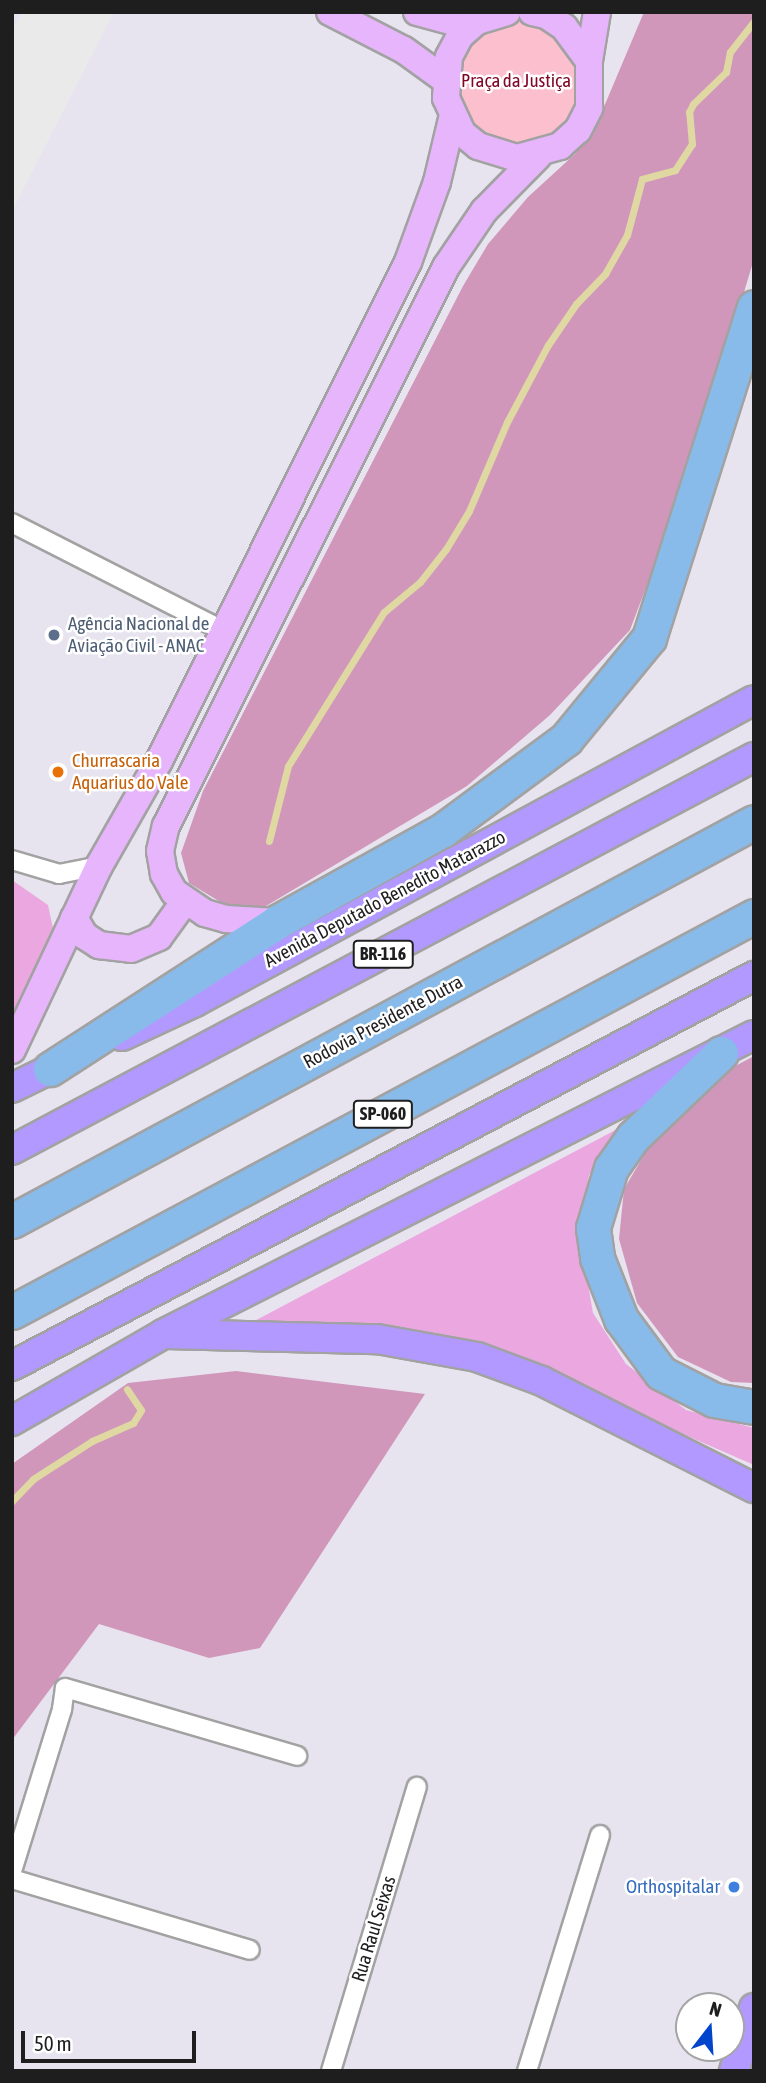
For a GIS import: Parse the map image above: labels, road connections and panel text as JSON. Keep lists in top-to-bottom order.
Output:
{
  "streets": {
    "highway": ["Rodovia Presidente Dutra", "SP-060"],
    "main road": ["Avenida Deputado Benedito Matarazzo", "BR-116"],
    "street": ["Rua Raul Seixas"]
  },
  "parks": ["Praça da Justiça"],
  "places": ["Agência Nacional de Aviação Civil - ANAC", "Churrascaria Aquarius do Vale", "Orthospitalar"],
  "scale_bar": "50 m",
  "north": "top"
}
